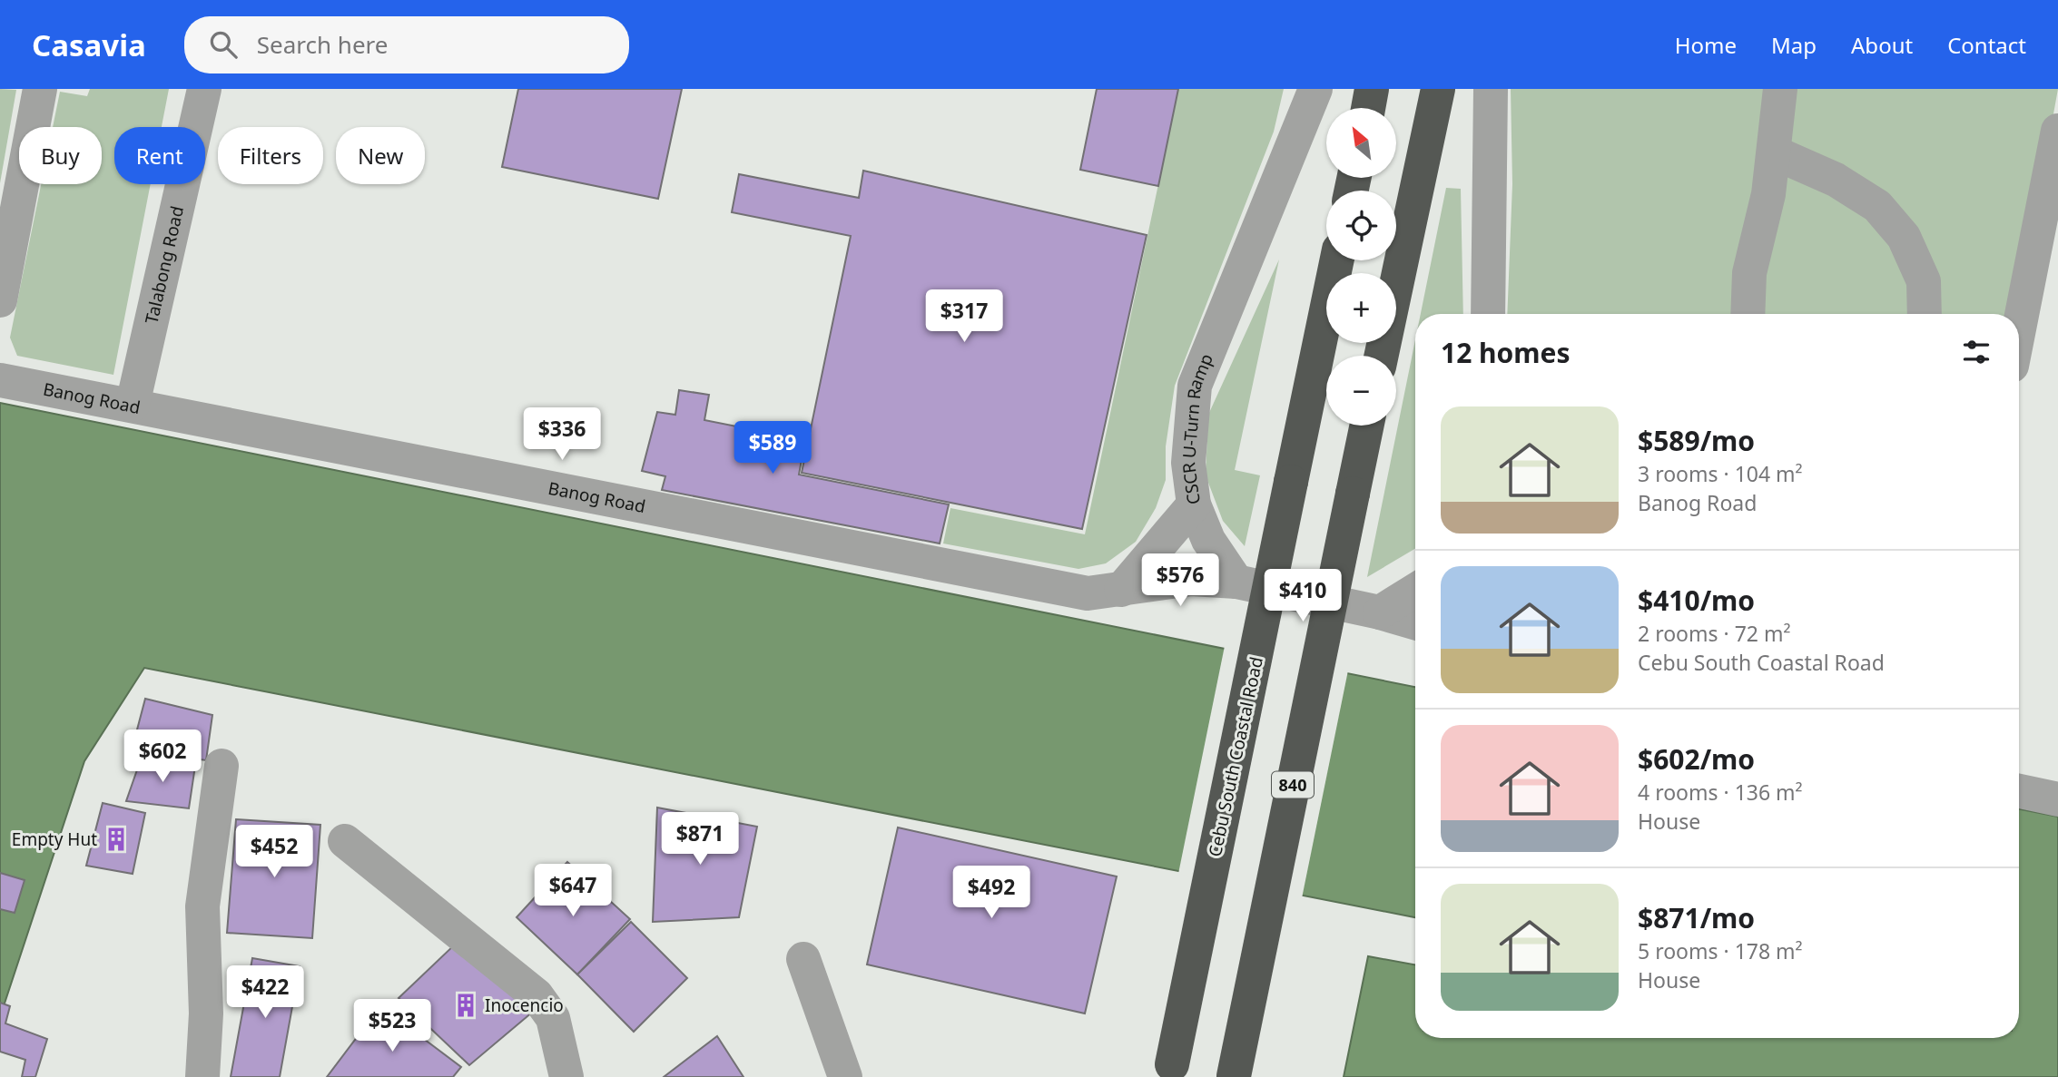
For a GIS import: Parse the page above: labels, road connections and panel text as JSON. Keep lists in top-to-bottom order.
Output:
{
  "streets": {
    "highway": ["Cebu South Coastal Road", "840"],
    "street": ["Talabong Road", "Banog Road", "CSCR U-Turn Ramp"]
  },
  "crossings": [
    ["Talabong Road", "Banog Road"],
    ["Banog Road", "CSCR U-Turn Ramp"]
  ],
  "places": {
    "building": ["Empty Hut", "Inocencio"]
  },
  "north": "top left",
  "page": {
    "header": "Casavia",
    "search": "Search here",
    "nav": [
      "Home",
      "Map",
      "About",
      "Contact"
    ],
    "map_buttons": ["+", "−"],
    "chip": [
      "Buy",
      "Rent",
      "Filters",
      "New"
    ],
    "price": [
      "$317",
      "$336",
      "$589",
      "$576",
      "$410",
      "$602",
      "$871",
      "$452",
      "$647",
      "$492",
      "$422",
      "$523"
    ],
    "heading": "12 homes",
    "list": [
      {
        "name": "$589/mo",
        "note": "3 rooms · 104 m² · Banog Road"
      },
      {
        "name": "$410/mo",
        "note": "2 rooms · 72 m² · Cebu South Coastal Road"
      },
      {
        "name": "$602/mo",
        "note": "4 rooms · 136 m² · House"
      },
      {
        "name": "$871/mo",
        "note": "5 rooms · 178 m² · House"
      }
    ]
  }
}
